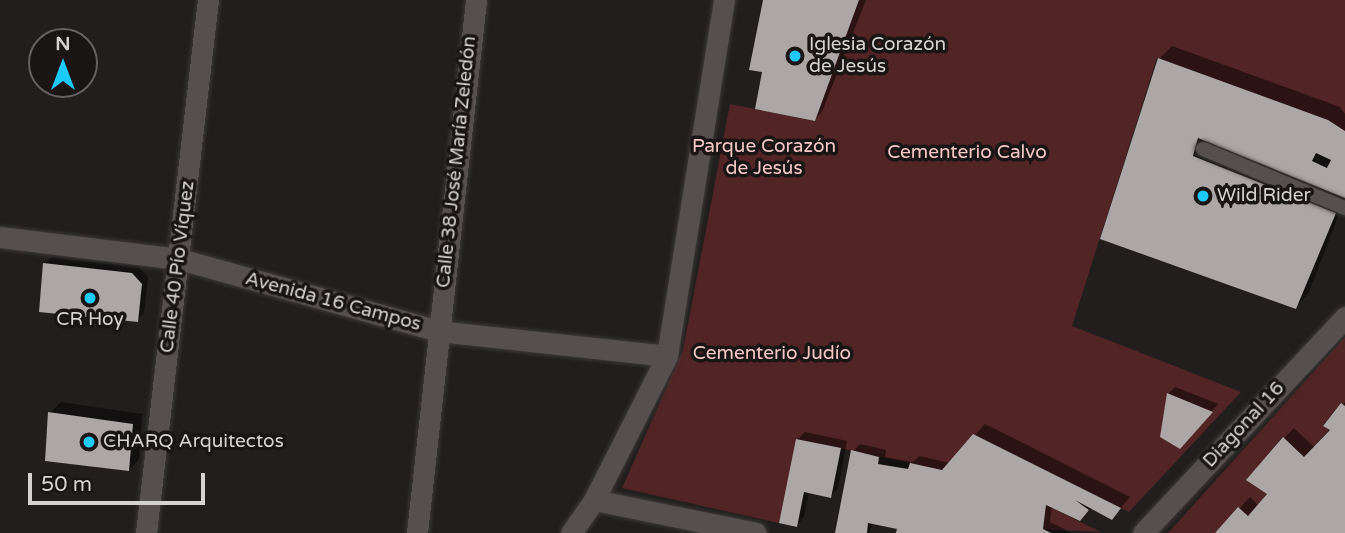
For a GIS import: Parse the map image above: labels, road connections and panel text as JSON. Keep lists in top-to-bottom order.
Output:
{
  "streets": {
    "street": [
      "Calle 38 José María Zeledón",
      "Calle 40 Pío Víquez",
      "Avenida 16 Campos",
      "Diagonal 16"
    ]
  },
  "crossings": [
    ["Calle 38 José María Zeledón", "Avenida 16 Campos"],
    ["Calle 40 Pío Víquez", "Avenida 16 Campos"]
  ],
  "parks": ["Parque Corazón de Jesús", "Cementerio Calvo", "Cementerio Judío"],
  "places": [
    "Iglesia Corazón de Jesús",
    "Wild Rider",
    "CR Hoy",
    "CHARQ Arquitectos"
  ],
  "scale_bar": "50 m",
  "north": "top"
}
